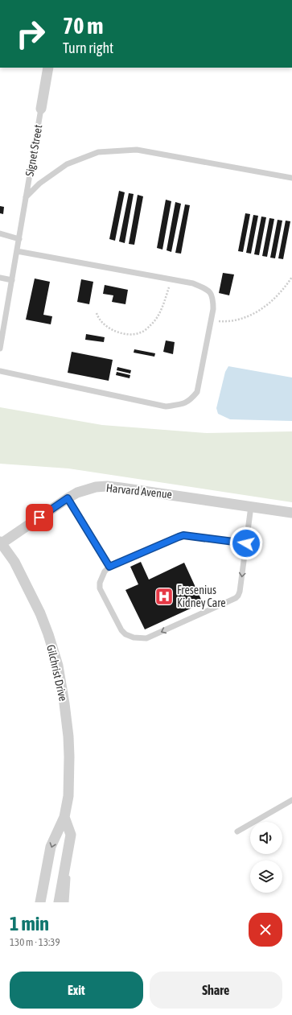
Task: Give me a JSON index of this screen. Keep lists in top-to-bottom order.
{
  "streets": {
    "street": ["Signet Street", "Harvard Avenue", "Gilchrist Drive"]
  },
  "crossings": [
    ["Harvard Avenue", "Gilchrist Drive"]
  ],
  "places": {
    "hospital": ["Fresenius Kidney Care"]
  },
  "page": {
    "turn": ["70 m", "Turn right"],
    "heading": ["1 min", "130 m · 13:39"],
    "buttons": ["Exit", "Share"]
  }
}
